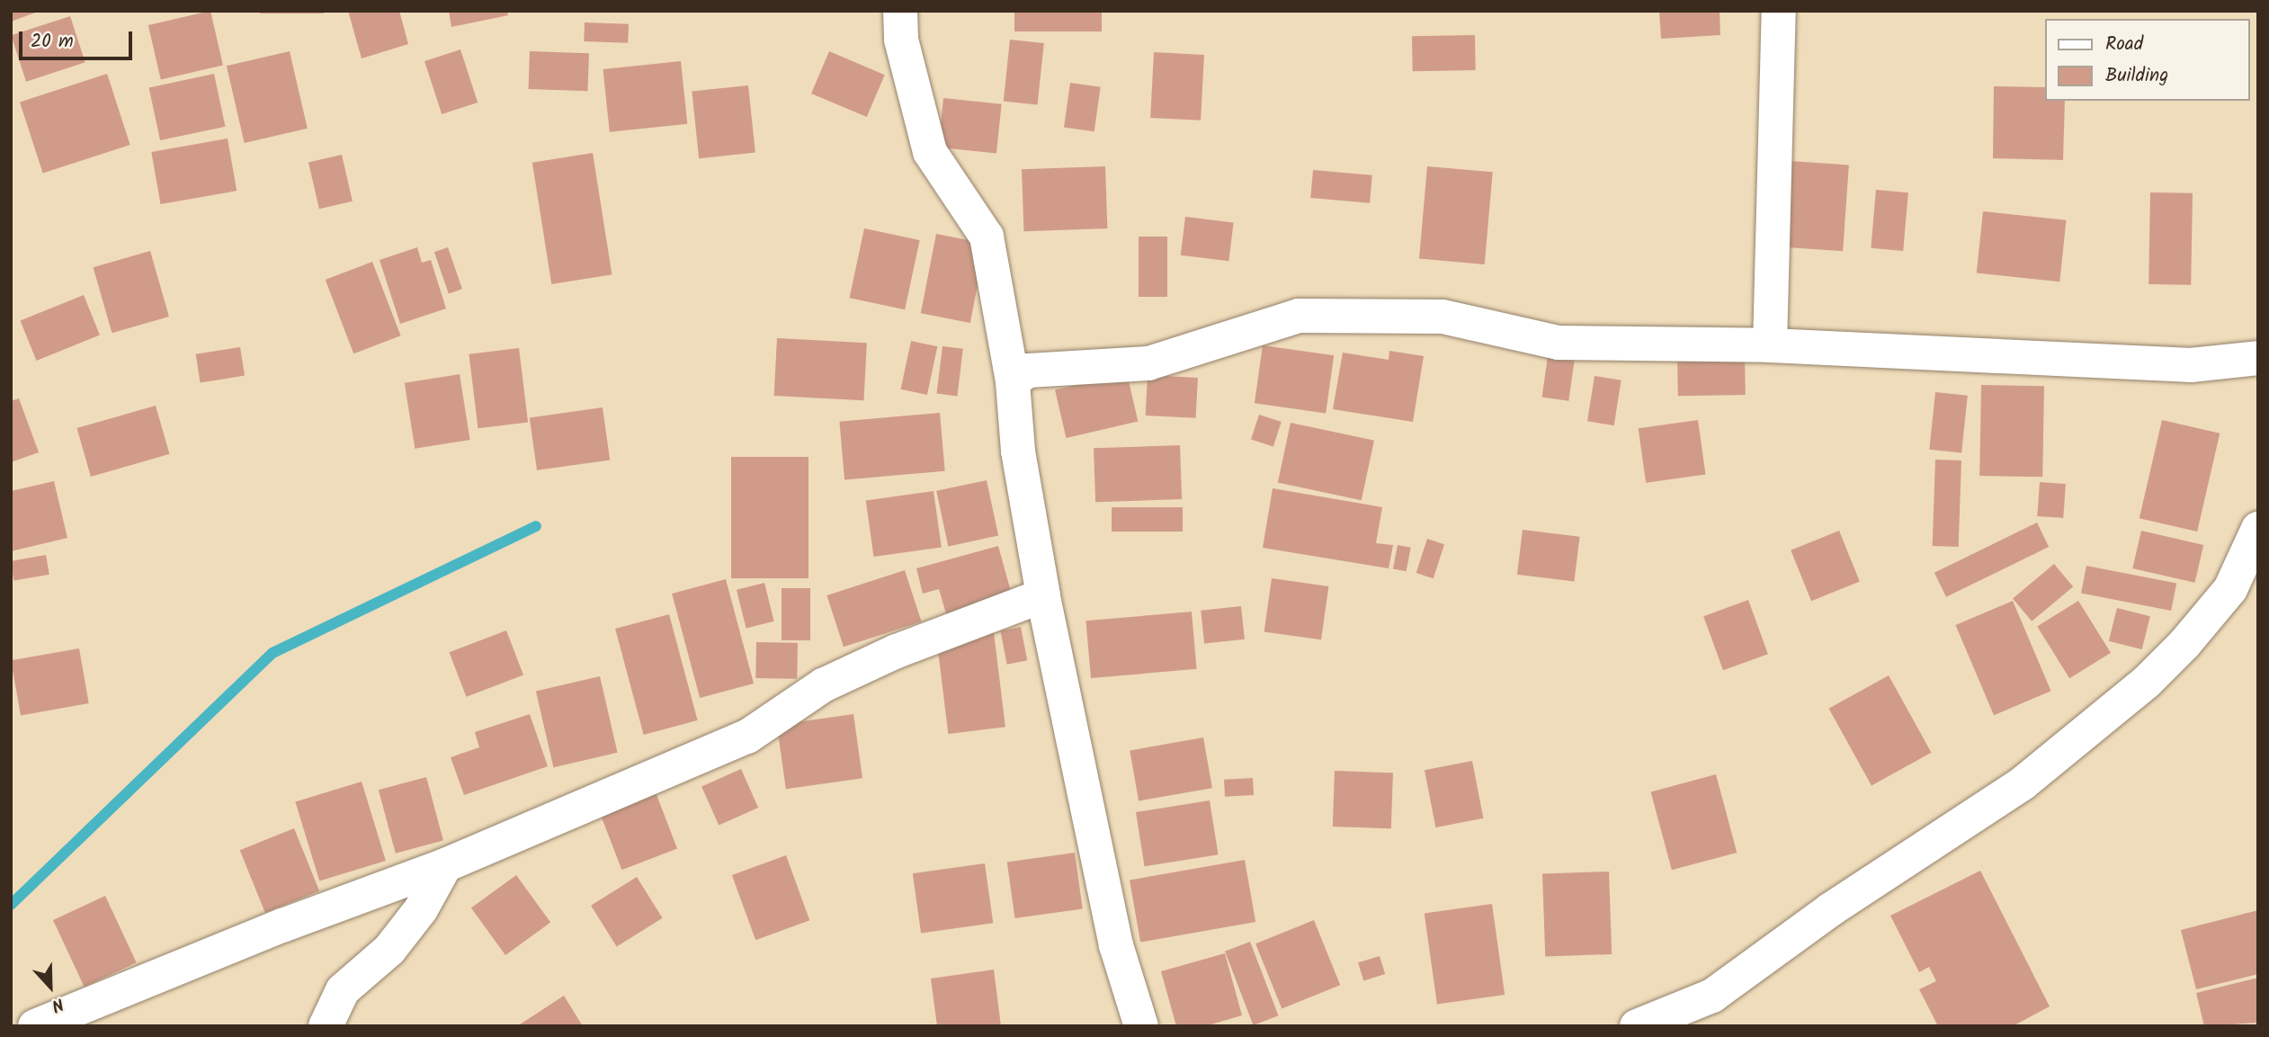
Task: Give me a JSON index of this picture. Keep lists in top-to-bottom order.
{
  "legend": ["Road", "Building"],
  "scale_bar": "20 m",
  "north": "bottom"
}
